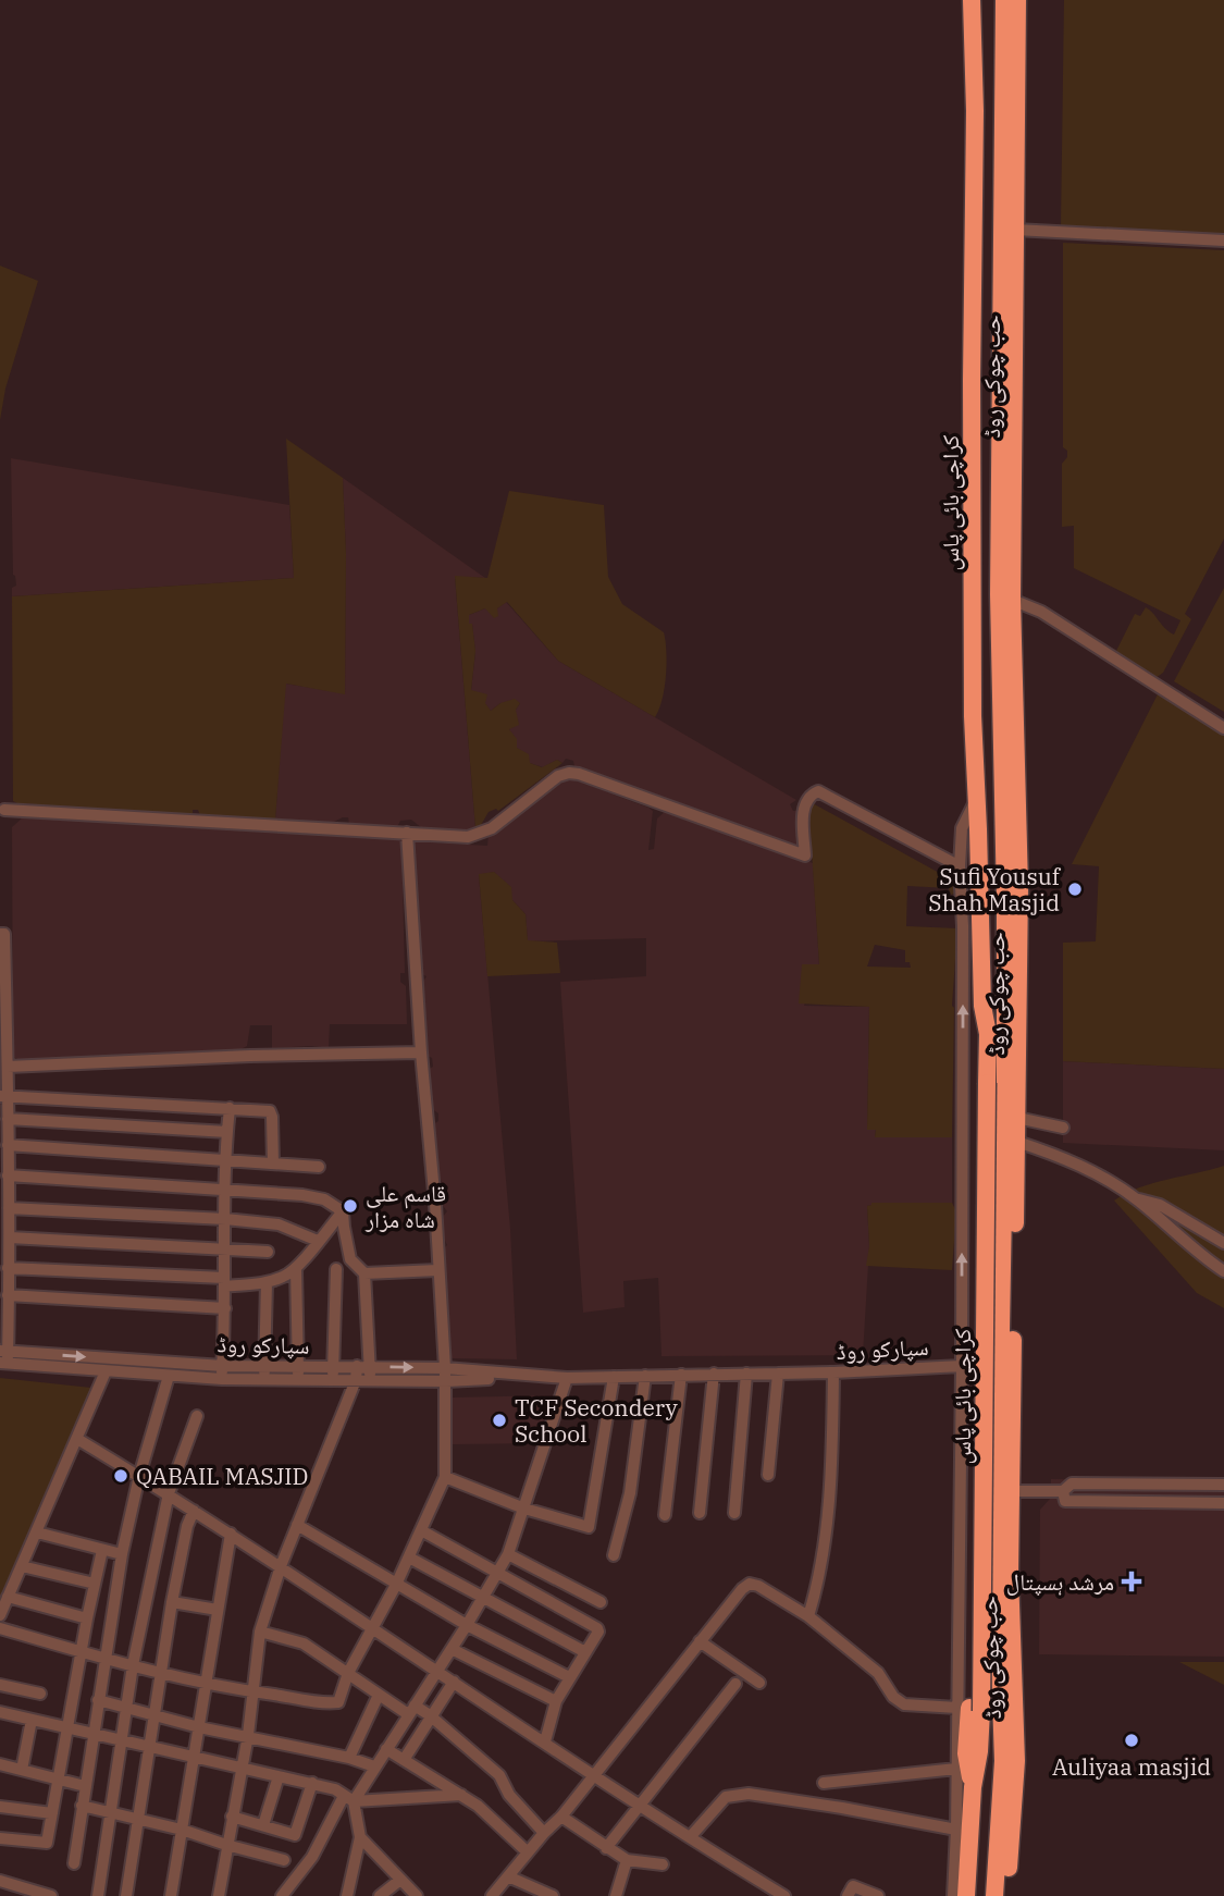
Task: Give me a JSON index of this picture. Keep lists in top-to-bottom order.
{
  "streets": {
    "highway": ["حب چوکی روڈ", "کراچی بائی پاس"],
    "street": ["سپارکو روڈ"]
  },
  "crossings": [
    ["حب چوکی روڈ", "سپارکو روڈ"]
  ],
  "places": {
    "other": [
      "Sufi Yousuf Shah Masjid",
      "قاسم علی شاہ مزار",
      "TCF Secondery School",
      "QABAIL MASJID",
      "Auliyaa masjid"
    ],
    "health": ["مرشد ہسپتال"]
  }
}
